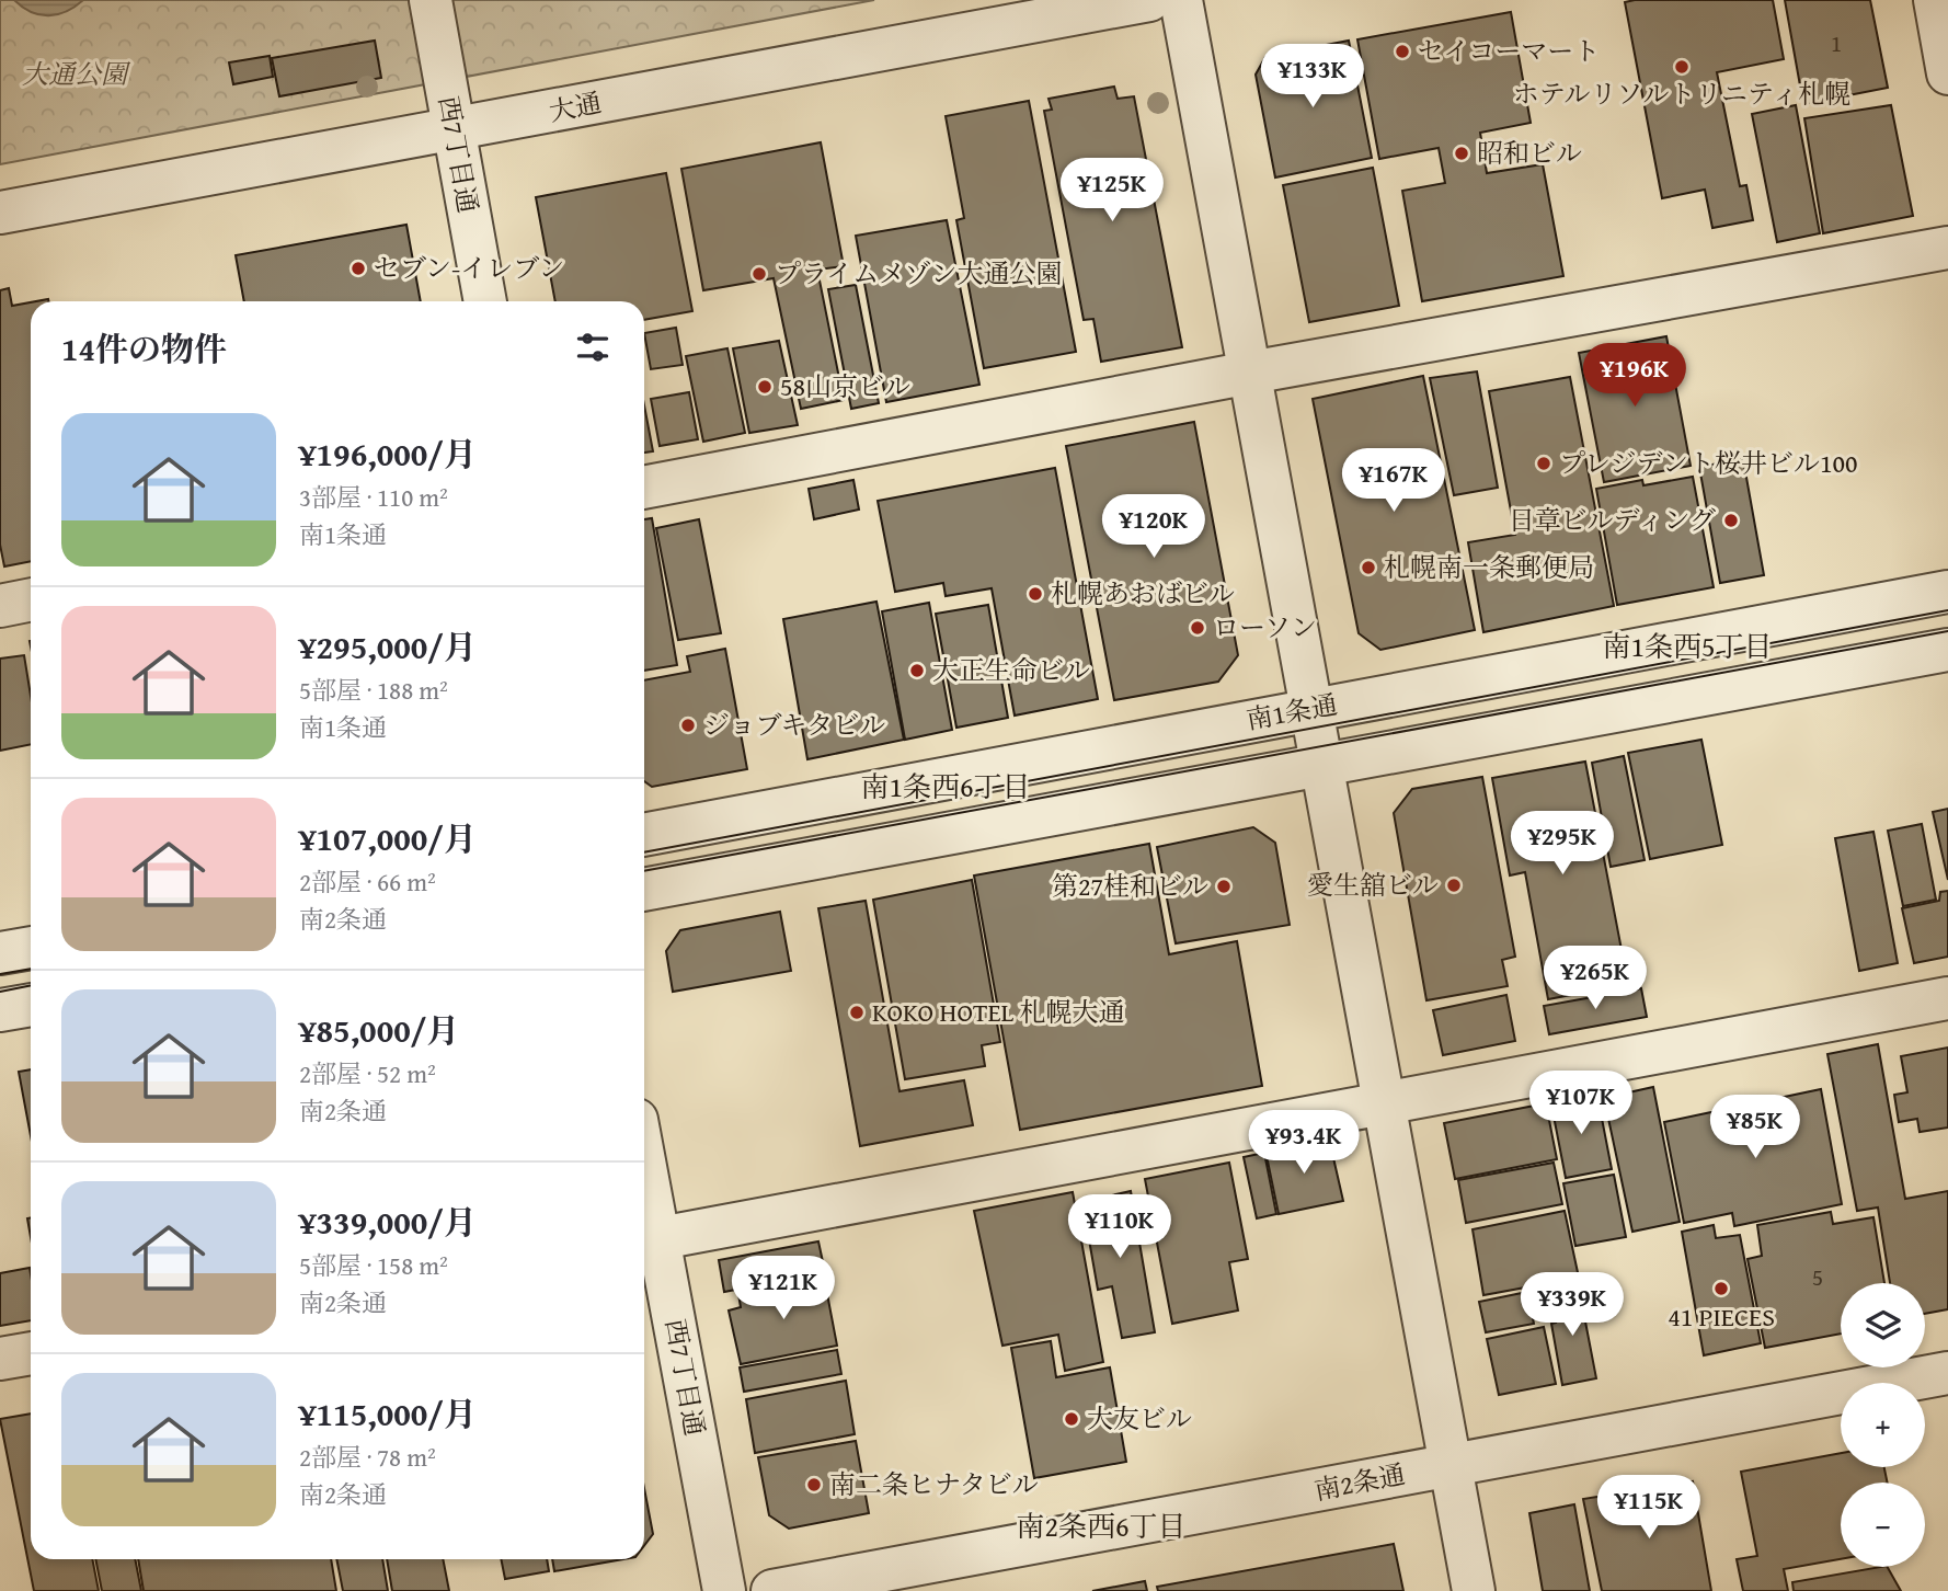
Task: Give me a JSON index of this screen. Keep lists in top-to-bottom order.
{
  "streets": {
    "street": [
      "大通",
      "西7丁目通",
      "南1条通",
      "南2条通"
    ]
  },
  "crossings": [
    ["大通", "西7丁目通"]
  ],
  "districts": ["南1条西5丁目", "南1条西6丁目", "南2条西6丁目"],
  "parks": ["大通公園"],
  "places": [
    "セイコーマート",
    "ホテルリソルトリニティ札幌",
    "昭和ビル",
    "セブン-イレブン",
    "プライムメゾン大通公園",
    "58山京ビル",
    "プレジデント桜井ビル100",
    "日章ビルディング",
    "札幌南一条郵便局",
    "札幌あおばビル",
    "ローソン",
    "大正生命ビル",
    "ジョブキタビル",
    "愛生舘ビル",
    "第27桂和ビル",
    "KOKO HOTEL 札幌大通",
    "41 PIECES",
    "大友ビル",
    "南二条ヒナタビル"
  ],
  "house_numbers": ["1", "5"],
  "page": {
    "price": [
      "¥133K",
      "¥125K",
      "¥196K",
      "¥167K",
      "¥120K",
      "¥295K",
      "¥265K",
      "¥107K",
      "¥85K",
      "¥93.4K",
      "¥110K",
      "¥121K",
      "¥339K",
      "¥115K"
    ],
    "heading": "14件の物件",
    "list": [
      {
        "name": "¥196,000/月",
        "note": "3部屋 · 110 m² · 南1条通"
      },
      {
        "name": "¥295,000/月",
        "note": "5部屋 · 188 m² · 南1条通"
      },
      {
        "name": "¥107,000/月",
        "note": "2部屋 · 66 m² · 南2条通"
      },
      {
        "name": "¥85,000/月",
        "note": "2部屋 · 52 m² · 南2条通"
      },
      {
        "name": "¥339,000/月",
        "note": "5部屋 · 158 m² · 南2条通"
      },
      {
        "name": "¥115,000/月",
        "note": "2部屋 · 78 m² · 南2条通"
      }
    ],
    "map_buttons": ["+", "−"]
  }
}
